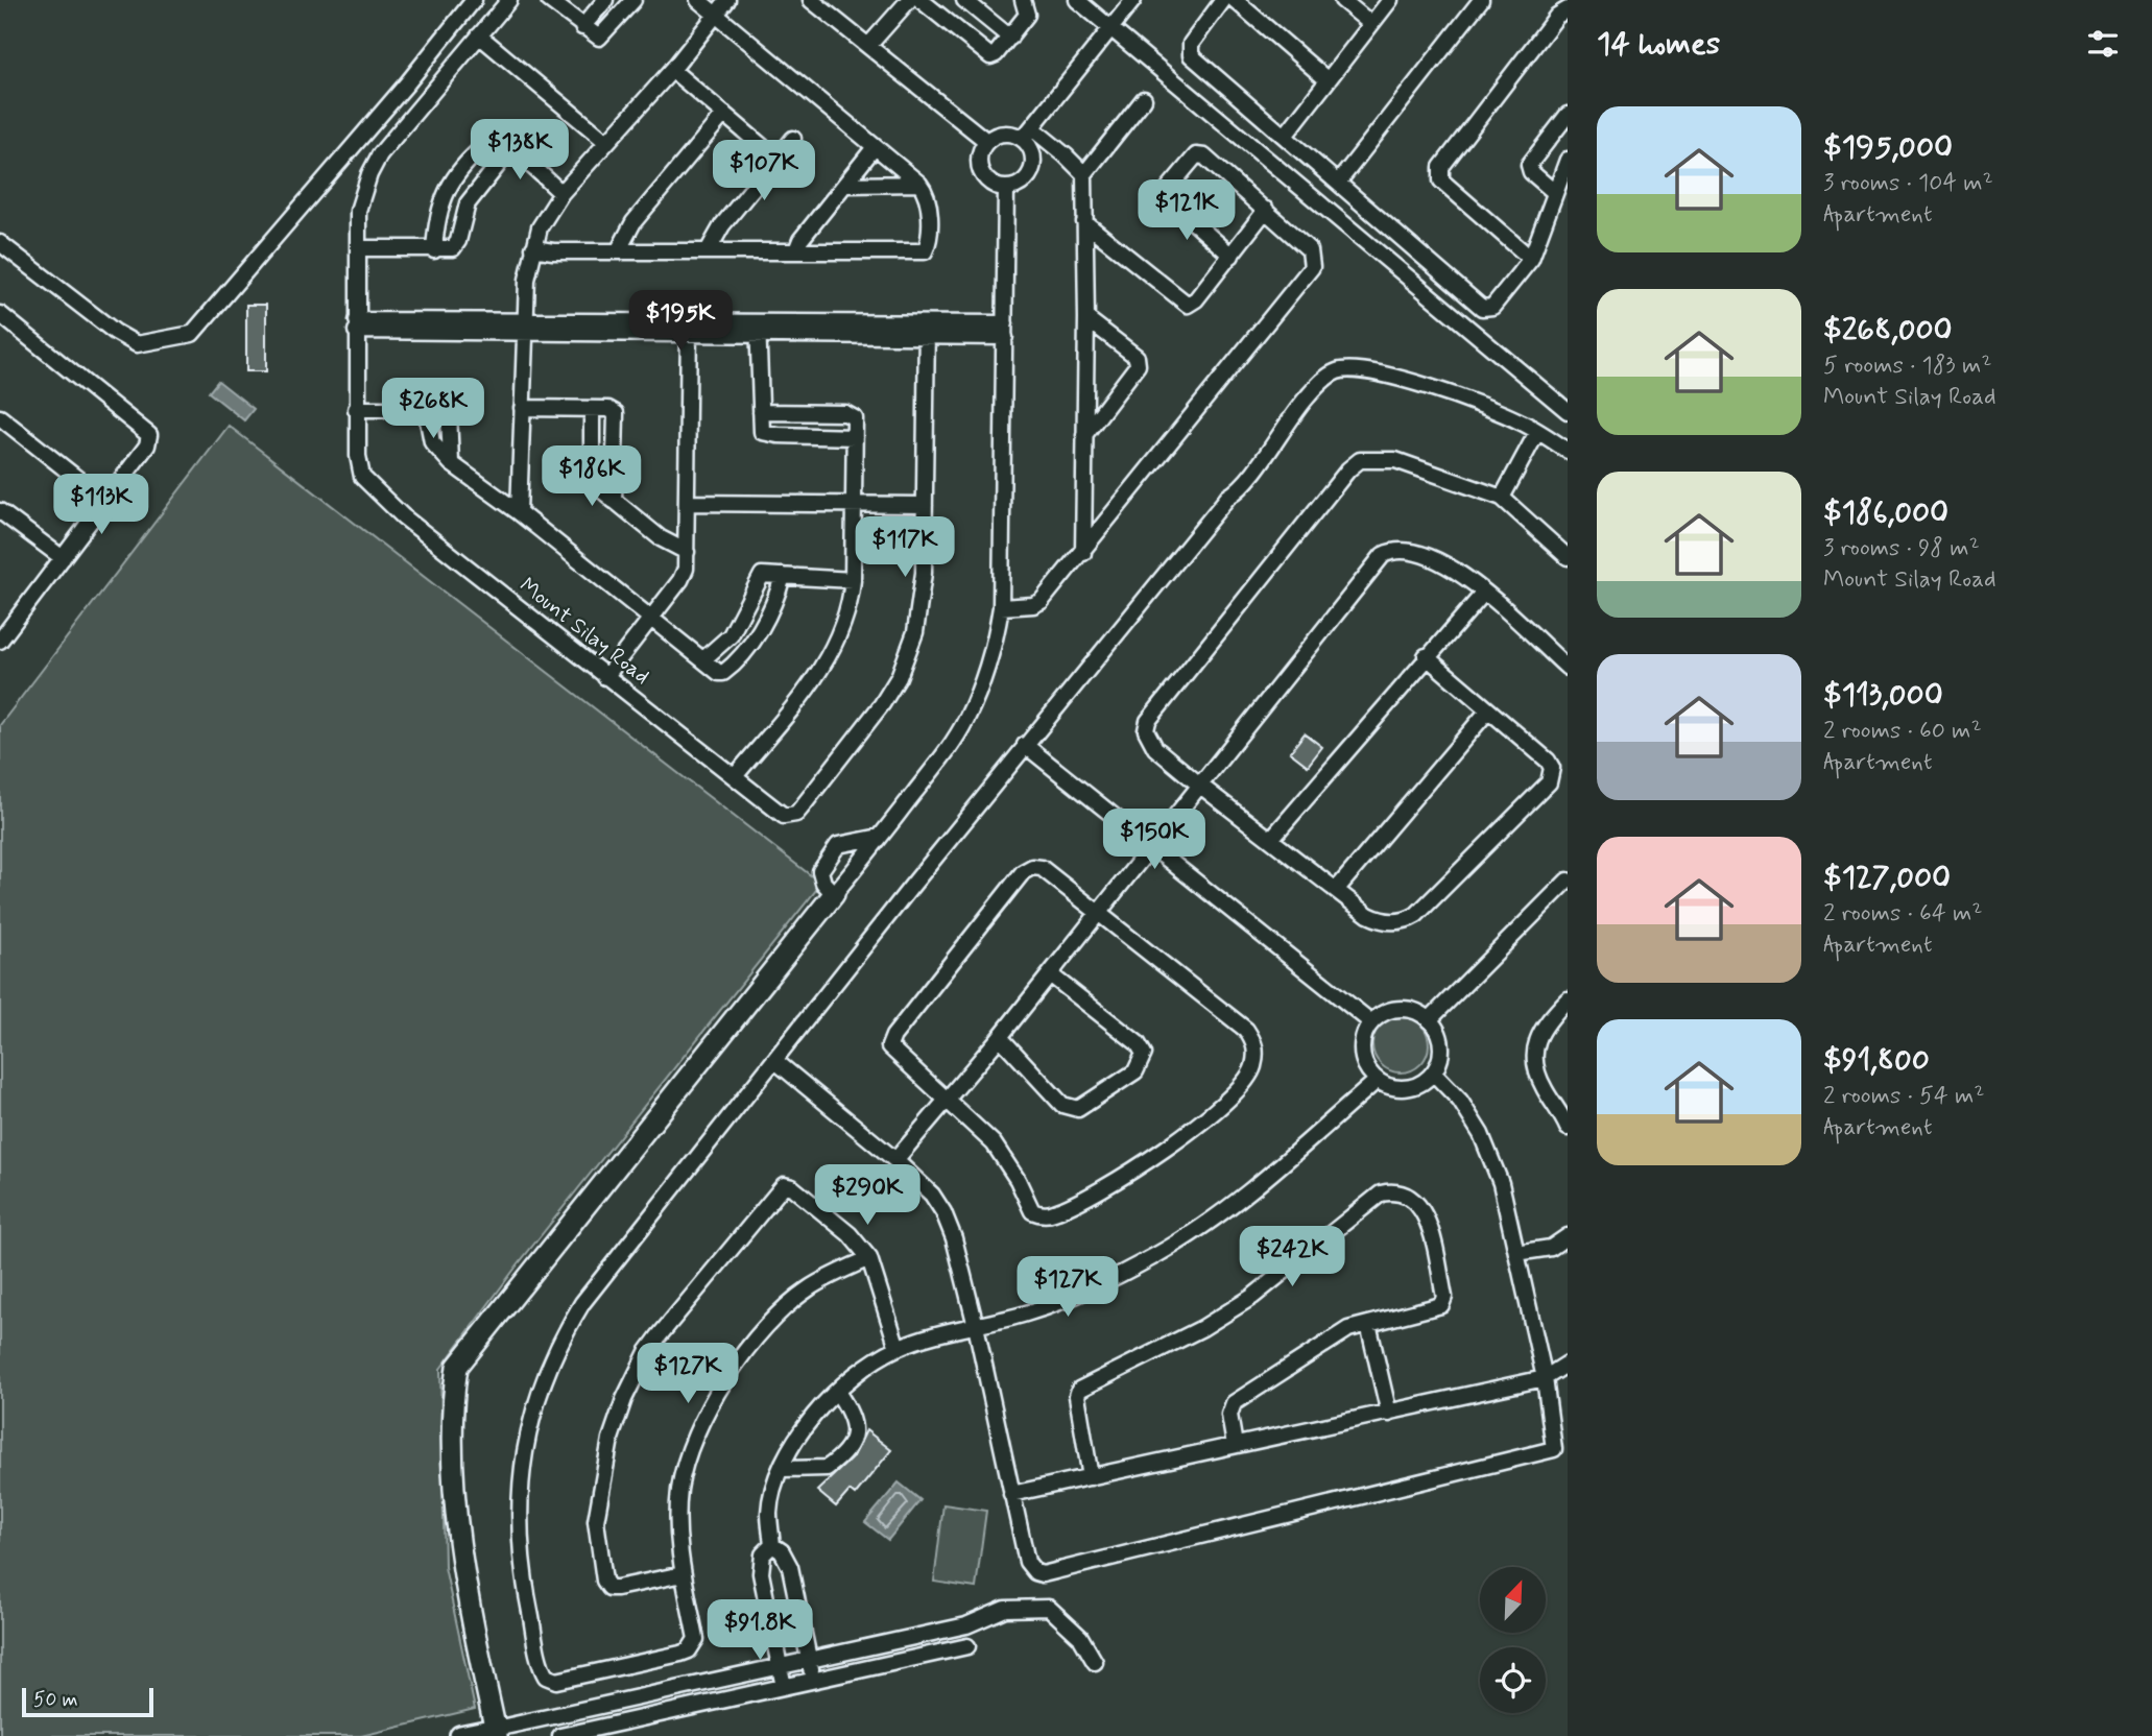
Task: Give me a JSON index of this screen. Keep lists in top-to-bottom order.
{
  "streets": {
    "street": ["Mount Silay Road"]
  },
  "scale_bar": "50 m",
  "north": "top right",
  "page": {
    "heading": "14 homes",
    "list": [
      {
        "name": "$195,000",
        "note": "3 rooms · 104 m² · Apartment"
      },
      {
        "name": "$268,000",
        "note": "5 rooms · 183 m² · Mount Silay Road"
      },
      {
        "name": "$186,000",
        "note": "3 rooms · 98 m² · Mount Silay Road"
      },
      {
        "name": "$113,000",
        "note": "2 rooms · 60 m² · Apartment"
      },
      {
        "name": "$127,000",
        "note": "2 rooms · 64 m² · Apartment"
      },
      {
        "name": "$91,800",
        "note": "2 rooms · 54 m² · Apartment"
      }
    ],
    "price": [
      "$138K",
      "$107K",
      "$121K",
      "$195K",
      "$268K",
      "$186K",
      "$113K",
      "$117K",
      "$150K",
      "$290K",
      "$242K",
      "$127K",
      "$127K",
      "$91.8K"
    ],
    "scale": "50 m"
  }
}
